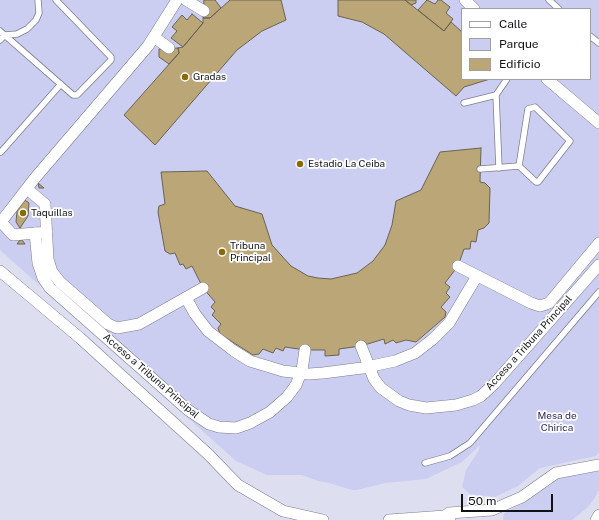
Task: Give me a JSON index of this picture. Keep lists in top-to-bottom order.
{
  "streets": {
    "street": ["Acceso a Tribuna Principal"]
  },
  "parks": ["Mesa de Chirica"],
  "places": [
    "Gradas",
    "Estadio La Ceiba",
    "Taquillas",
    "Tribuna Principal"
  ],
  "legend": ["Calle", "Parque", "Edificio"],
  "scale_bar": "50 m"
}
